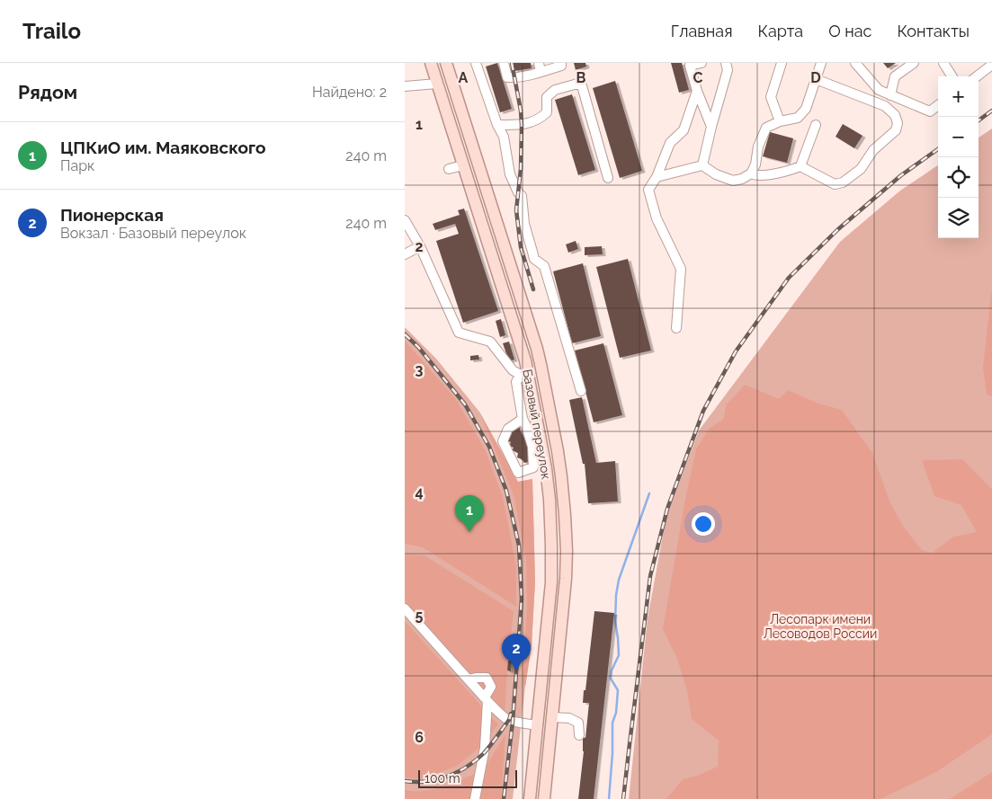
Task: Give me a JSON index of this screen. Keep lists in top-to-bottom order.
{
  "streets": {
    "main road": ["Базовый переулок"]
  },
  "parks": ["Лесопарк имени Лесоводов России"],
  "scale_bar": "100 m",
  "page": {
    "header": "Trailo",
    "nav": [
      "Главная",
      "Карта",
      "О нас",
      "Контакты"
    ],
    "heading": ["Рядом", "Найдено: 2"],
    "map_buttons": ["+", "−"],
    "list": [
      {
        "mark": "1",
        "name": "ЦПКиО им. Маяковского",
        "note": "Парк",
        "value": "240 m"
      },
      {
        "mark": "2",
        "name": "Пионерская",
        "note": "Вокзал · Базовый переулок",
        "value": "240 m"
      }
    ],
    "pins": ["1", "2"],
    "scale": "100 m"
  },
  "grid": {
    "columns": [
      "A",
      "B",
      "C",
      "D"
    ],
    "rows": [
      "1",
      "2",
      "3",
      "4",
      "5",
      "6"
    ]
  }
}
